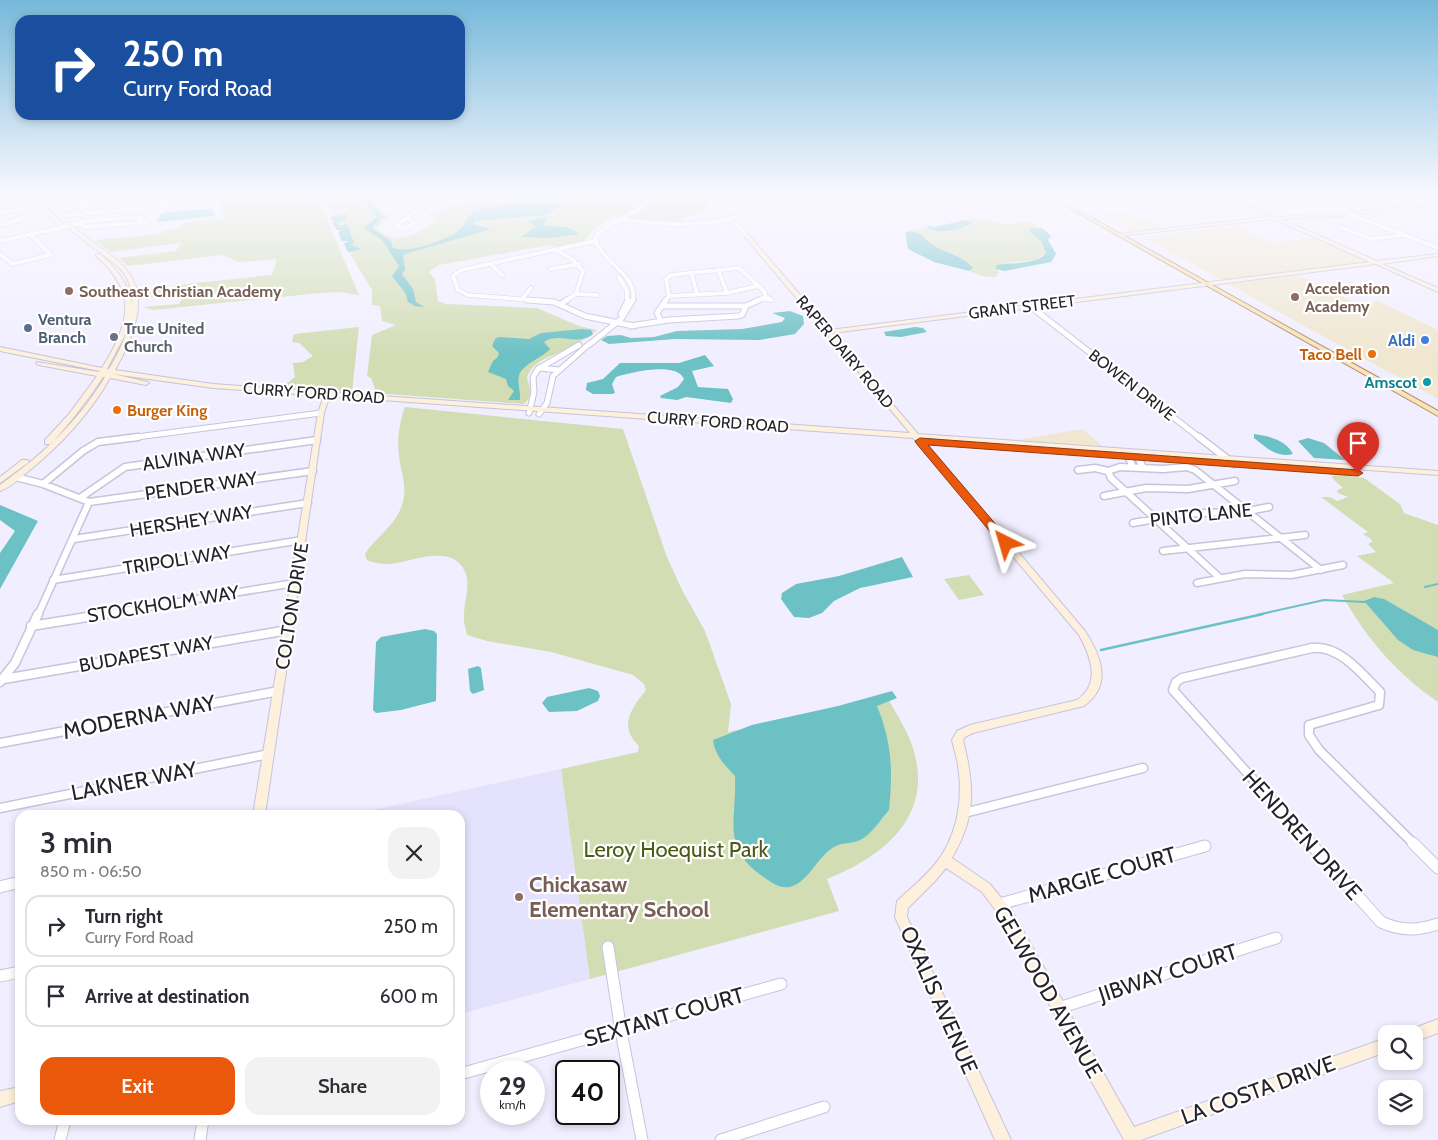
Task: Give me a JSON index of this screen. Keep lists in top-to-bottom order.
{
  "streets": {
    "main road": [
      "GRANT STREET",
      "RAPER DAIRY ROAD",
      "CURRY FORD ROAD",
      "COLTON DRIVE",
      "GELWOOD AVENUE",
      "LA COSTA DRIVE"
    ],
    "street": [
      "BOWEN DRIVE",
      "ALVINA WAY",
      "PENDER WAY",
      "PINTO LANE",
      "HERSHEY WAY",
      "TRIPOLI WAY",
      "STOCKHOLM WAY",
      "BUDAPEST WAY",
      "MODERNA WAY",
      "LAKNER WAY",
      "HENDREN DRIVE",
      "MARGIE COURT",
      "JIBWAY COURT",
      "OXALIS AVENUE",
      "SEXTANT COURT"
    ]
  },
  "crossings": [
    ["GRANT STREET", "RAPER DAIRY ROAD"],
    ["GRANT STREET", "BOWEN DRIVE"],
    ["RAPER DAIRY ROAD", "CURRY FORD ROAD"],
    ["RAPER DAIRY ROAD", "OXALIS AVENUE"],
    ["BOWEN DRIVE", "CURRY FORD ROAD"],
    ["CURRY FORD ROAD", "COLTON DRIVE"],
    ["CURRY FORD ROAD", "OXALIS AVENUE"],
    ["ALVINA WAY", "COLTON DRIVE"],
    ["PENDER WAY", "COLTON DRIVE"],
    ["HERSHEY WAY", "COLTON DRIVE"],
    ["TRIPOLI WAY", "COLTON DRIVE"],
    ["STOCKHOLM WAY", "COLTON DRIVE"],
    ["COLTON DRIVE", "BUDAPEST WAY"],
    ["COLTON DRIVE", "MODERNA WAY"],
    ["COLTON DRIVE", "LAKNER WAY"],
    ["MARGIE COURT", "GELWOOD AVENUE"],
    ["JIBWAY COURT", "GELWOOD AVENUE"],
    ["GELWOOD AVENUE", "OXALIS AVENUE"],
    ["GELWOOD AVENUE", "LA COSTA DRIVE"]
  ],
  "parks": ["Leroy Hoequist Park"],
  "places": [
    "Southeast Christian Academy",
    "Acceleration Academy",
    "Ventura Branch",
    "True United Church",
    "Aldi",
    "Taco Bell",
    "Amscot",
    "Burger King",
    "Chickasaw Elementary School"
  ],
  "page": {
    "turn": ["250 m", "Curry Ford Road"],
    "heading": ["3 min", "850 m · 06:50"],
    "list": [
      {
        "name": "Turn right",
        "note": "Curry Ford Road",
        "value": "250 m"
      },
      {
        "name": "Arrive at destination",
        "value": "600 m"
      }
    ],
    "buttons": ["Exit", "Share"],
    "speed": "29 km/h",
    "limit": "40"
  }
}
